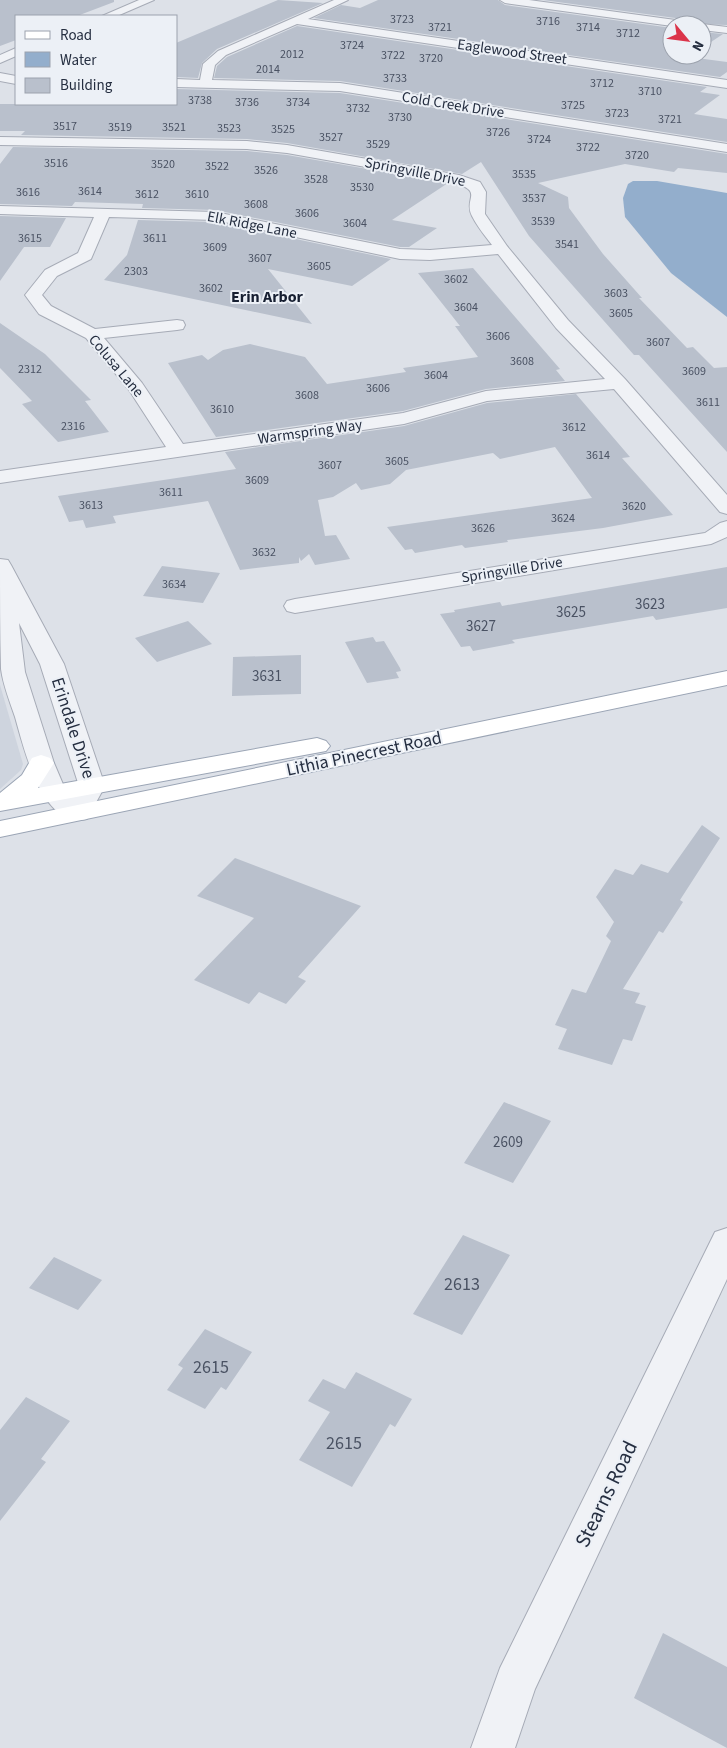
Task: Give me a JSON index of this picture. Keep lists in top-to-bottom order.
{
  "streets": {
    "main road": ["Lithia Pinecrest Road"],
    "street": [
      "Eaglewood Street",
      "Cold Creek Drive",
      "Springville Drive",
      "Elk Ridge Lane",
      "Colusa Lane",
      "Warmspring Way",
      "Erindale Drive",
      "Stearns Road"
    ]
  },
  "crossings": [
    ["Springville Drive", "Elk Ridge Lane"],
    ["Springville Drive", "Warmspring Way"],
    ["Elk Ridge Lane", "Colusa Lane"],
    ["Colusa Lane", "Warmspring Way"],
    ["Erindale Drive", "Lithia Pinecrest Road"]
  ],
  "districts": ["Erin Arbor"],
  "house_numbers": [
    "3723",
    "3716",
    "3721",
    "3714",
    "3712",
    "3724",
    "2012",
    "3722",
    "3720",
    "2014",
    "3733",
    "3712",
    "3710",
    "3738",
    "3736",
    "3734",
    "3725",
    "3732",
    "3723",
    "3730",
    "3721",
    "3517",
    "3519",
    "3521",
    "3523",
    "3525",
    "3726",
    "3527",
    "3724",
    "3529",
    "3722",
    "3720",
    "3516",
    "3520",
    "3522",
    "3526",
    "3535",
    "3528",
    "3530",
    "3614",
    "3616",
    "3612",
    "3610",
    "3537",
    "3608",
    "3606",
    "3539",
    "3604",
    "3615",
    "3611",
    "3541",
    "3609",
    "3607",
    "3605",
    "2303",
    "3602",
    "3602",
    "3603",
    "3604",
    "3605",
    "3606",
    "3607",
    "3608",
    "2312",
    "3609",
    "3604",
    "3606",
    "3608",
    "3611",
    "3610",
    "2316",
    "3612",
    "3614",
    "3605",
    "3607",
    "3609",
    "3611",
    "3613",
    "3620",
    "3624",
    "3626",
    "3632",
    "3634",
    "3623",
    "3625",
    "3627",
    "3631",
    "2609",
    "2613",
    "2615",
    "2615"
  ],
  "legend": ["Road", "Water", "Building"],
  "north": "bottom right"
}
